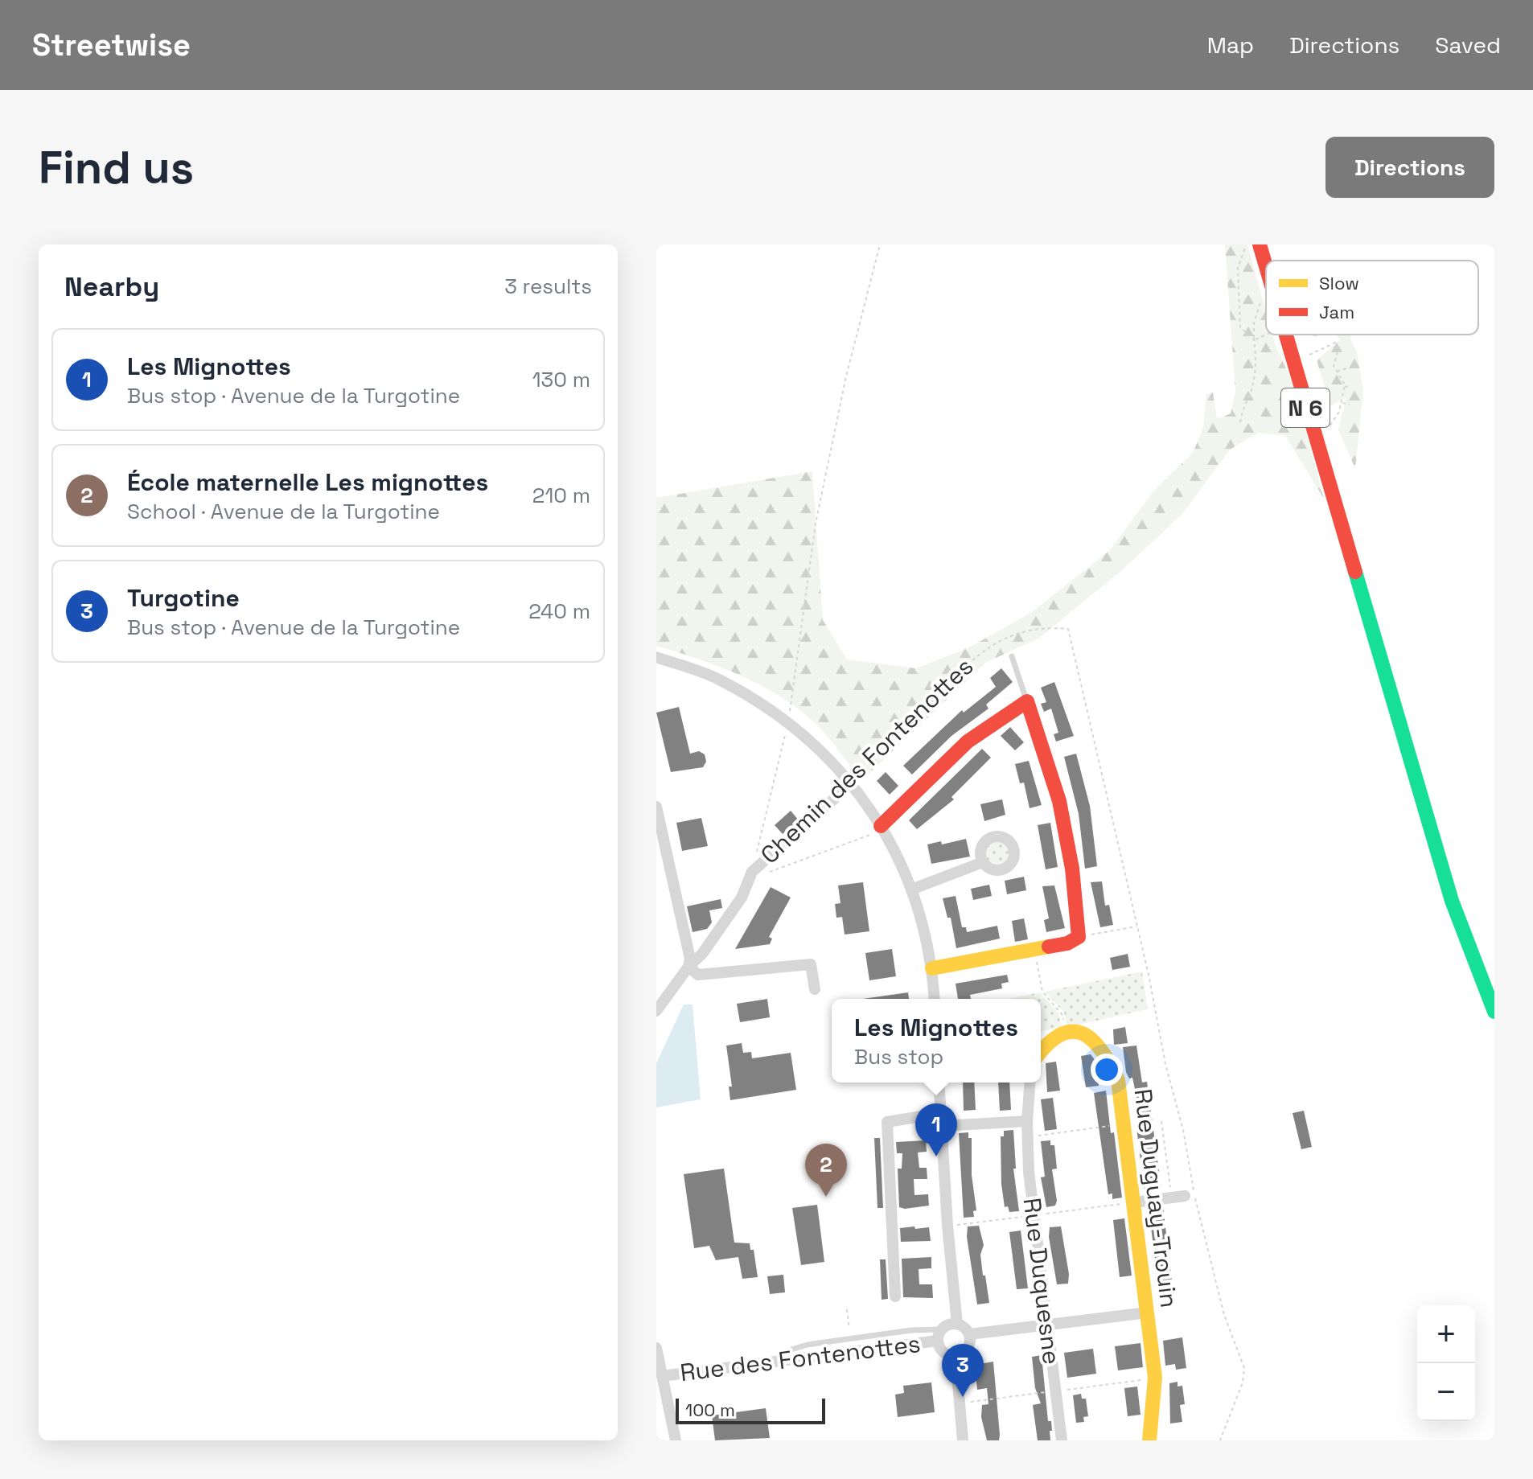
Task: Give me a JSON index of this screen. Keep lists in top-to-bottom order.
{
  "streets": {
    "main road": ["N 6", "Rue Duguay-Trouin"],
    "street": ["Chemin des Fontenottes", "Rue Duquesne", "Rue des Fontenottes"]
  },
  "legend": ["Slow", "Jam"],
  "scale_bar": "100 m",
  "page": {
    "header": "Streetwise",
    "nav": ["Map", "Directions", "Saved"],
    "buttons": "Directions",
    "title": "Find us",
    "heading": ["Nearby", "3 results"],
    "list": [
      {
        "mark": "1",
        "name": "Les Mignottes",
        "note": "Bus stop · Avenue de la Turgotine",
        "value": "130 m"
      },
      {
        "mark": "2",
        "name": "École maternelle Les mignottes",
        "note": "School · Avenue de la Turgotine",
        "value": "210 m"
      },
      {
        "mark": "3",
        "name": "Turgotine",
        "note": "Bus stop · Avenue de la Turgotine",
        "value": "240 m"
      }
    ],
    "popup": ["Les Mignottes", "Bus stop"],
    "pins": ["1", "2", "3"],
    "map_buttons": ["+", "−"],
    "scale": "100 m"
  }
}
